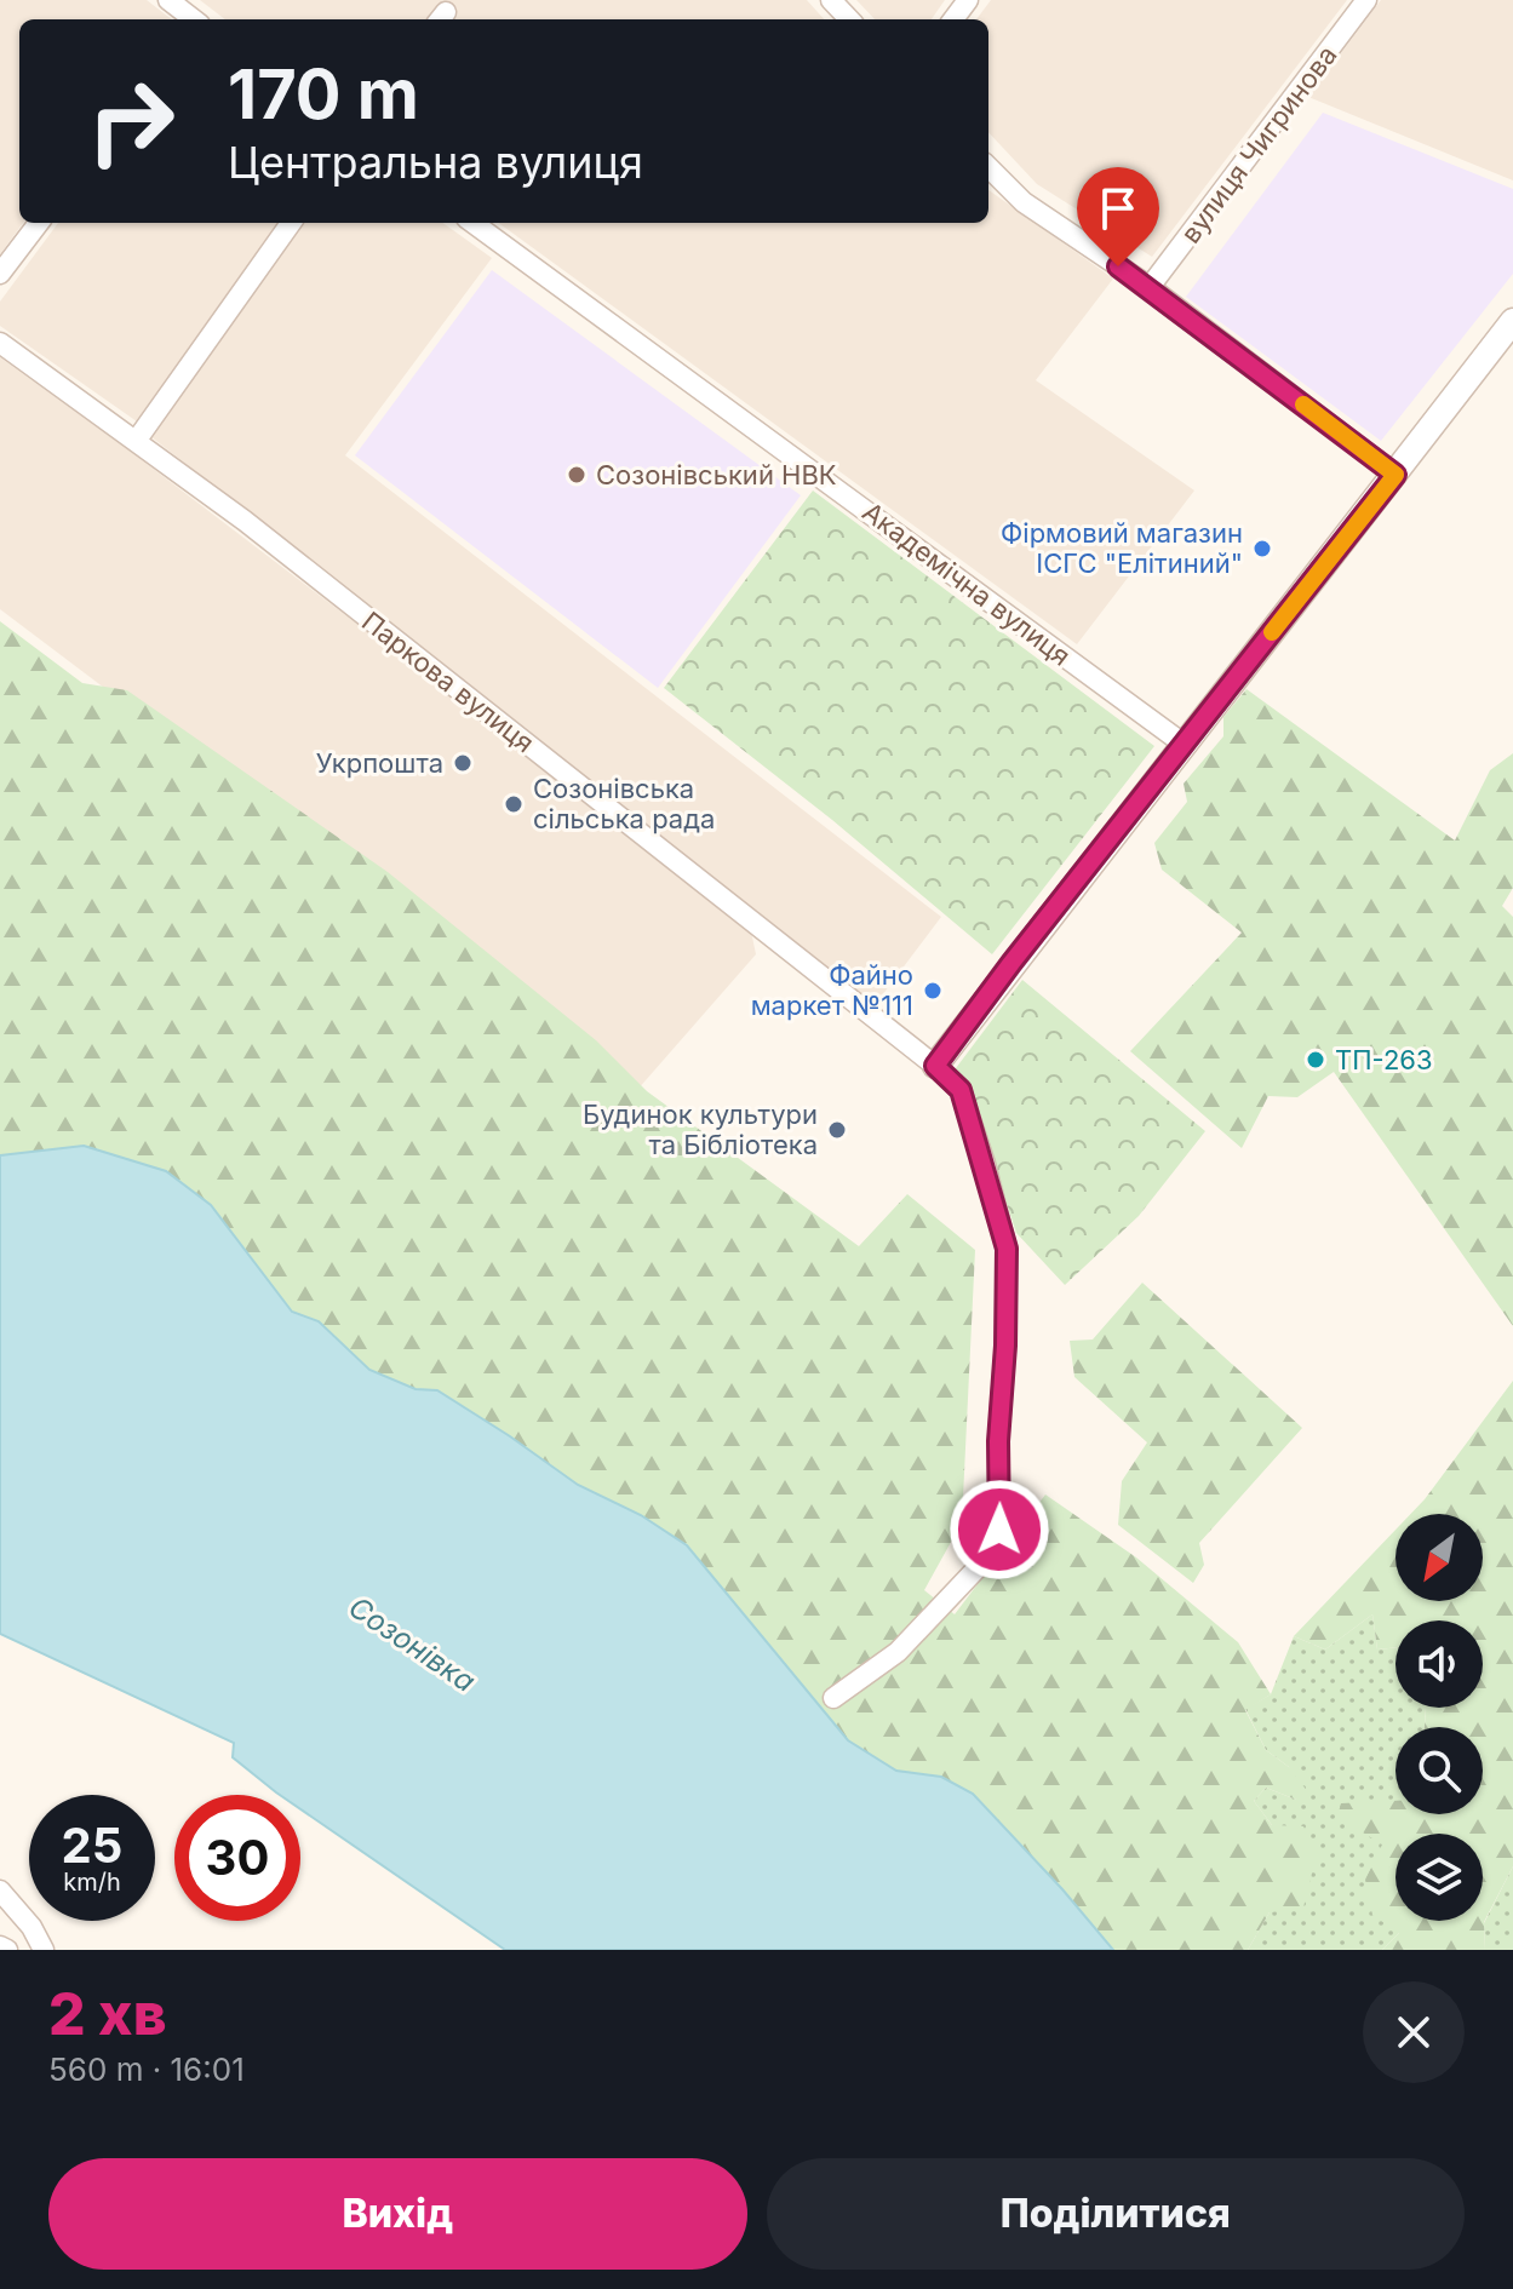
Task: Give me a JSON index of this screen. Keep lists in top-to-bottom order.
{
  "streets": {
    "street": ["вулиця Чигринова", "Академічна вулиця", "Паркова вулиця"]
  },
  "water": ["Созонівка"],
  "places": [
    "Созонівський НВК",
    "Фірмовий магазин ІСГС \"Елітиний\"",
    "Укрпошта",
    "Созонівська сільська рада",
    "Файно маркет №111",
    "ТП-263",
    "Будинок культури та Бібліотека"
  ],
  "north": "bottom left",
  "page": {
    "turn": ["170 m", "Центральна вулиця"],
    "speed": "25 km/h",
    "limit": "30",
    "heading": ["2 хв", "560 m · 16:01"],
    "buttons": ["Вихід", "Поділитися"]
  }
}
